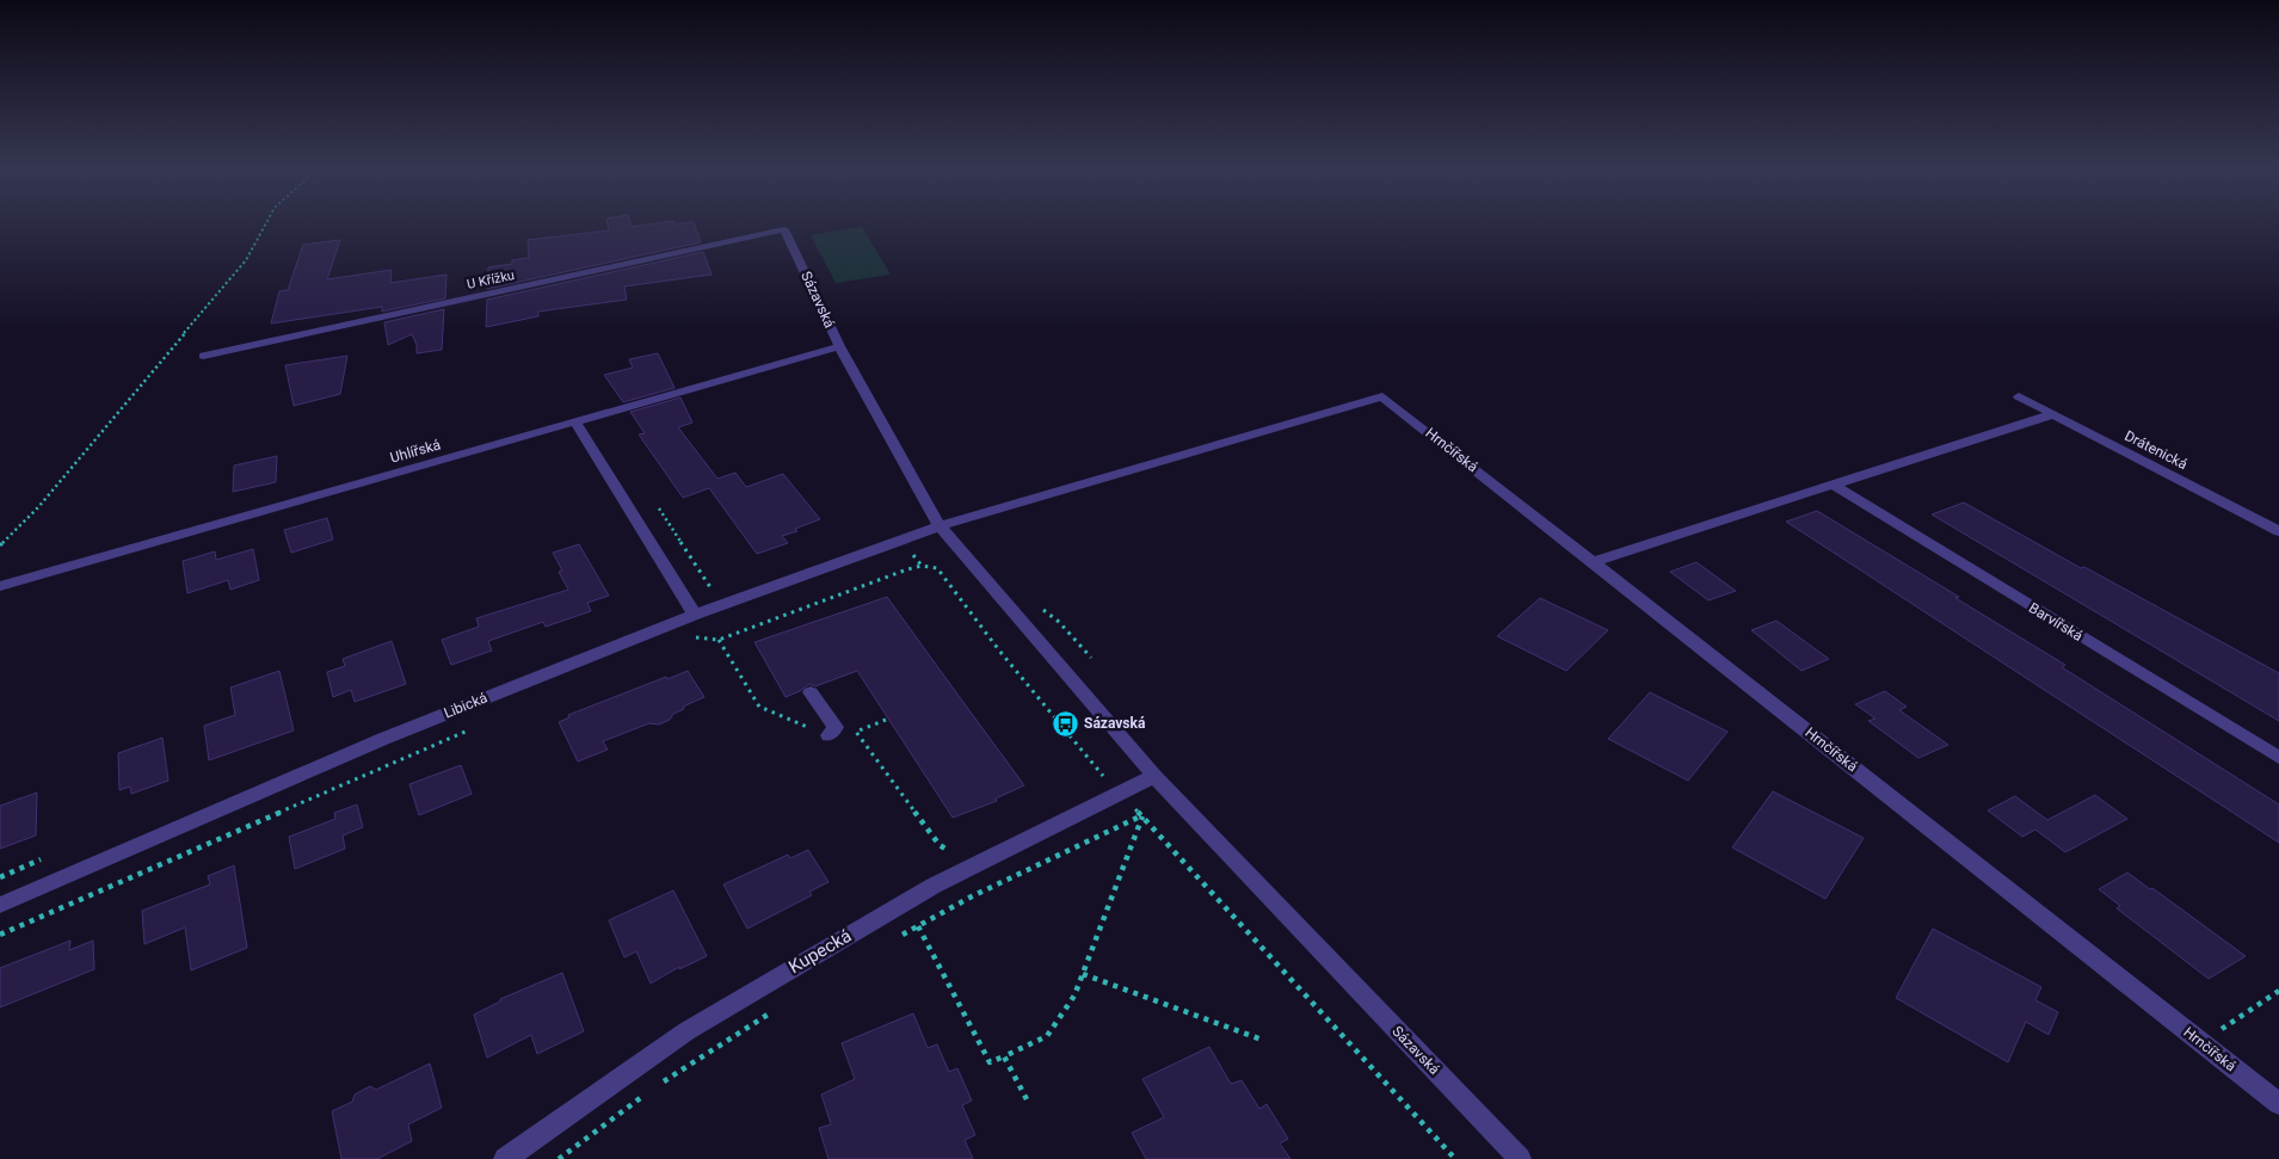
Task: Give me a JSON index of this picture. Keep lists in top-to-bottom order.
{
  "streets": {
    "street": [
      "U Křížku",
      "Sázavská",
      "Hrnčířská",
      "Drátenická",
      "Uhlířská",
      "Barvířská",
      "Libická",
      "Kupecká"
    ]
  },
  "crossings": [
    ["U Křížku", "Sázavská"],
    ["Sázavská", "Uhlířská"],
    ["Sázavská", "Libická"],
    ["Sázavská", "Kupecká"],
    ["Hrnčířská", "Libická"]
  ],
  "places": {
    "bus stop": ["Sázavská"]
  }
}
